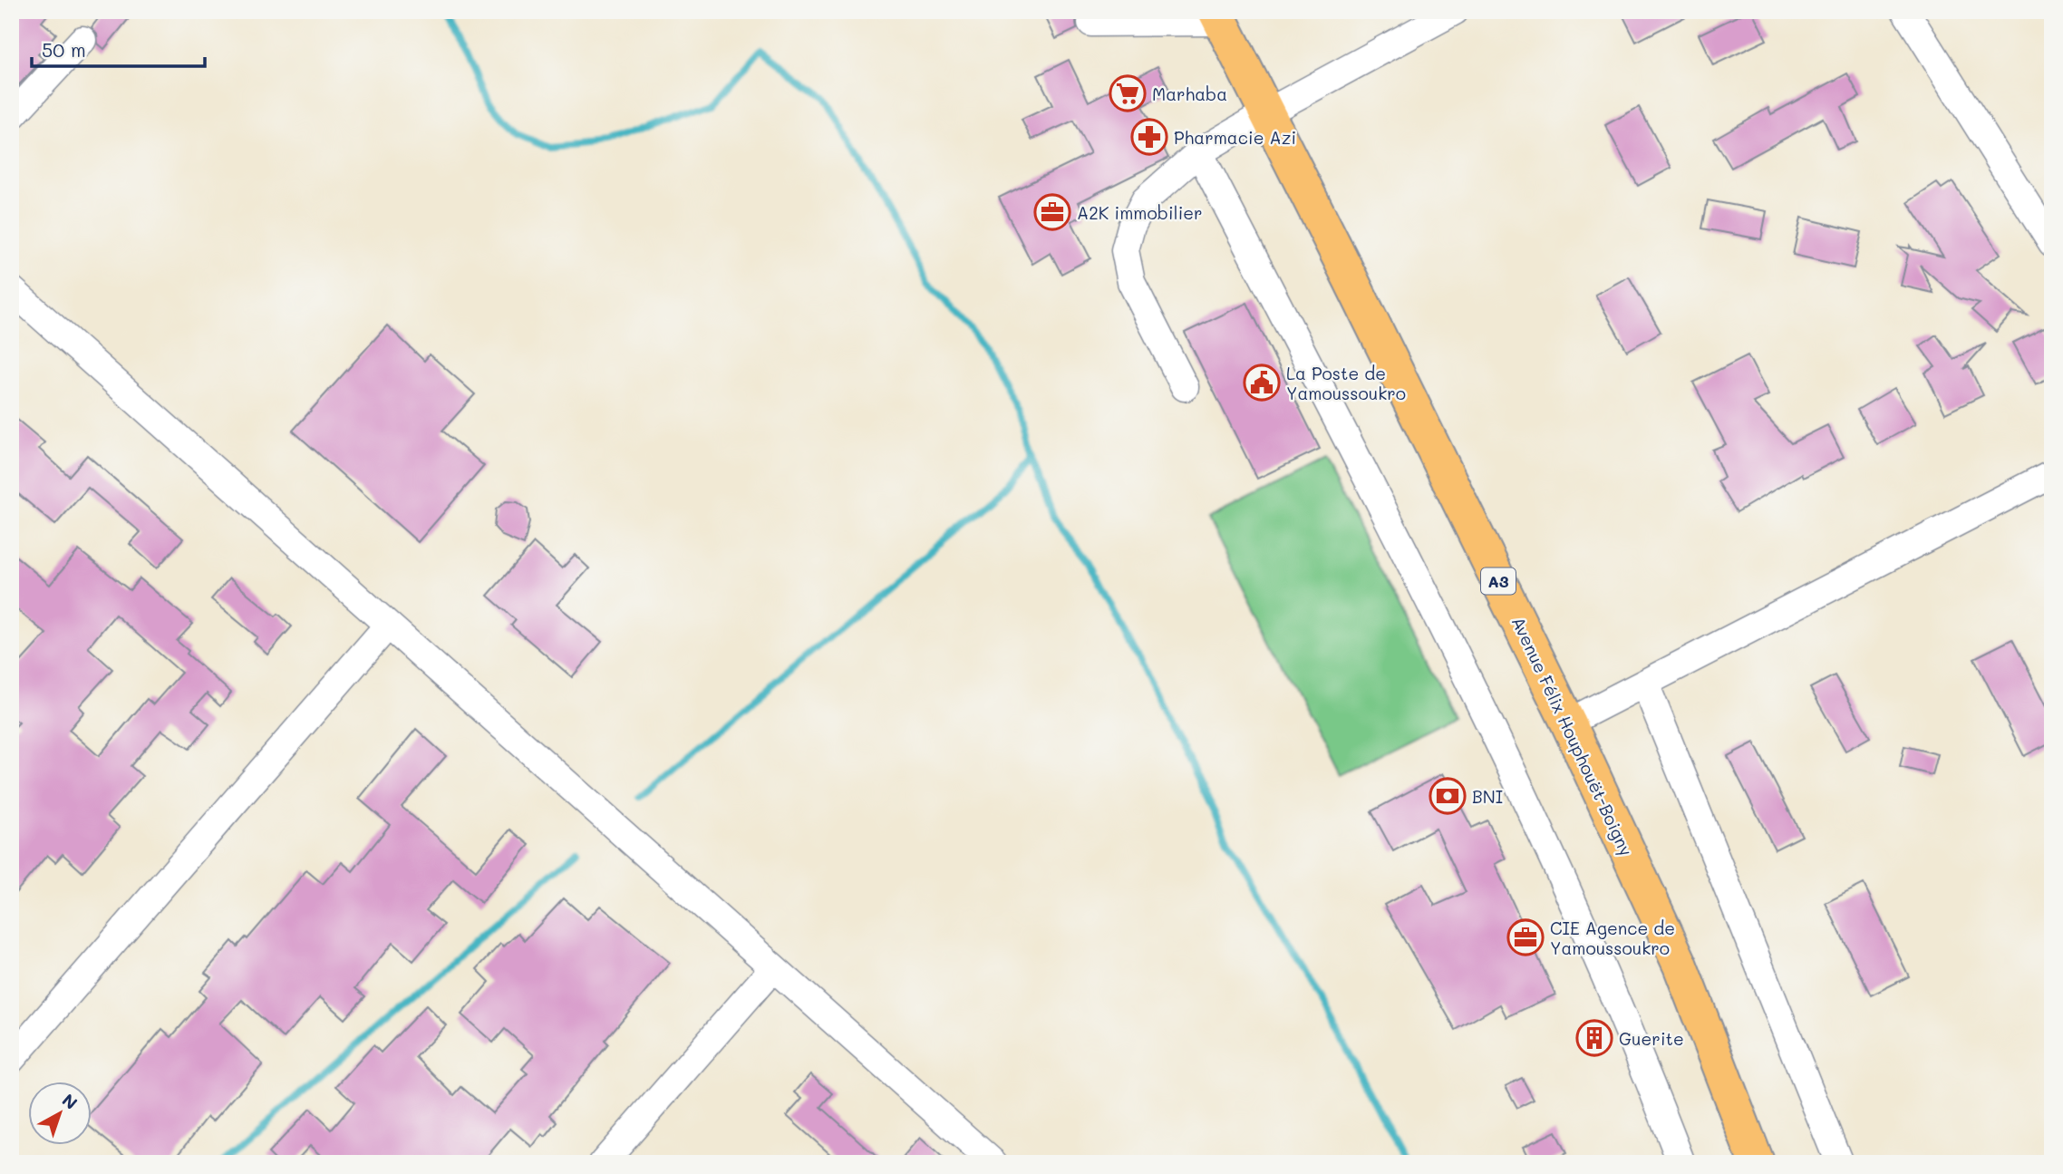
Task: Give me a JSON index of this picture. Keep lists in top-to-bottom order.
{
  "streets": {
    "highway": ["A3", "Avenue Félix Houphouët-Boigny"]
  },
  "places": {
    "supermarket": ["Marhaba"],
    "pharmacy": ["Pharmacie Azi"],
    "office": ["A2K immobilier", "CIE Agence de Yamoussoukro"],
    "public building": ["La Poste de Yamoussoukro"],
    "bank": ["BNI"],
    "building": ["Guerite"]
  },
  "scale_bar": "50 m",
  "north": "top right"
}
